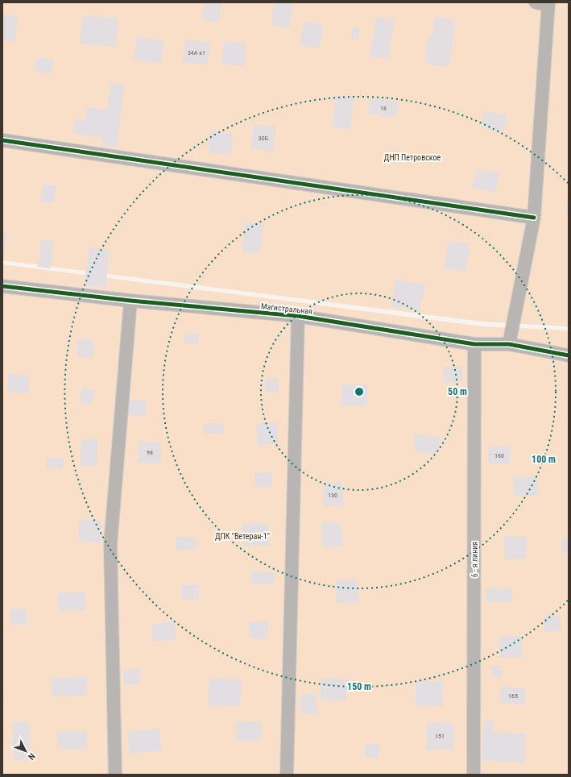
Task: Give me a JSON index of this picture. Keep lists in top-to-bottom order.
{
  "streets": {
    "street": ["Магистральная", "6 - я линия"]
  },
  "crossings": [
    ["Магистральная", "6 - я линия"]
  ],
  "parks": ["ДНП Петровское", "ДПК \"Ветеран-1\""],
  "house_numbers": [
    "34А к1",
    "18",
    "30Б",
    "98",
    "160",
    "130",
    "165",
    "151"
  ],
  "north": "bottom right",
  "rings": ["50 m", "100 m", "150 m"]
}
